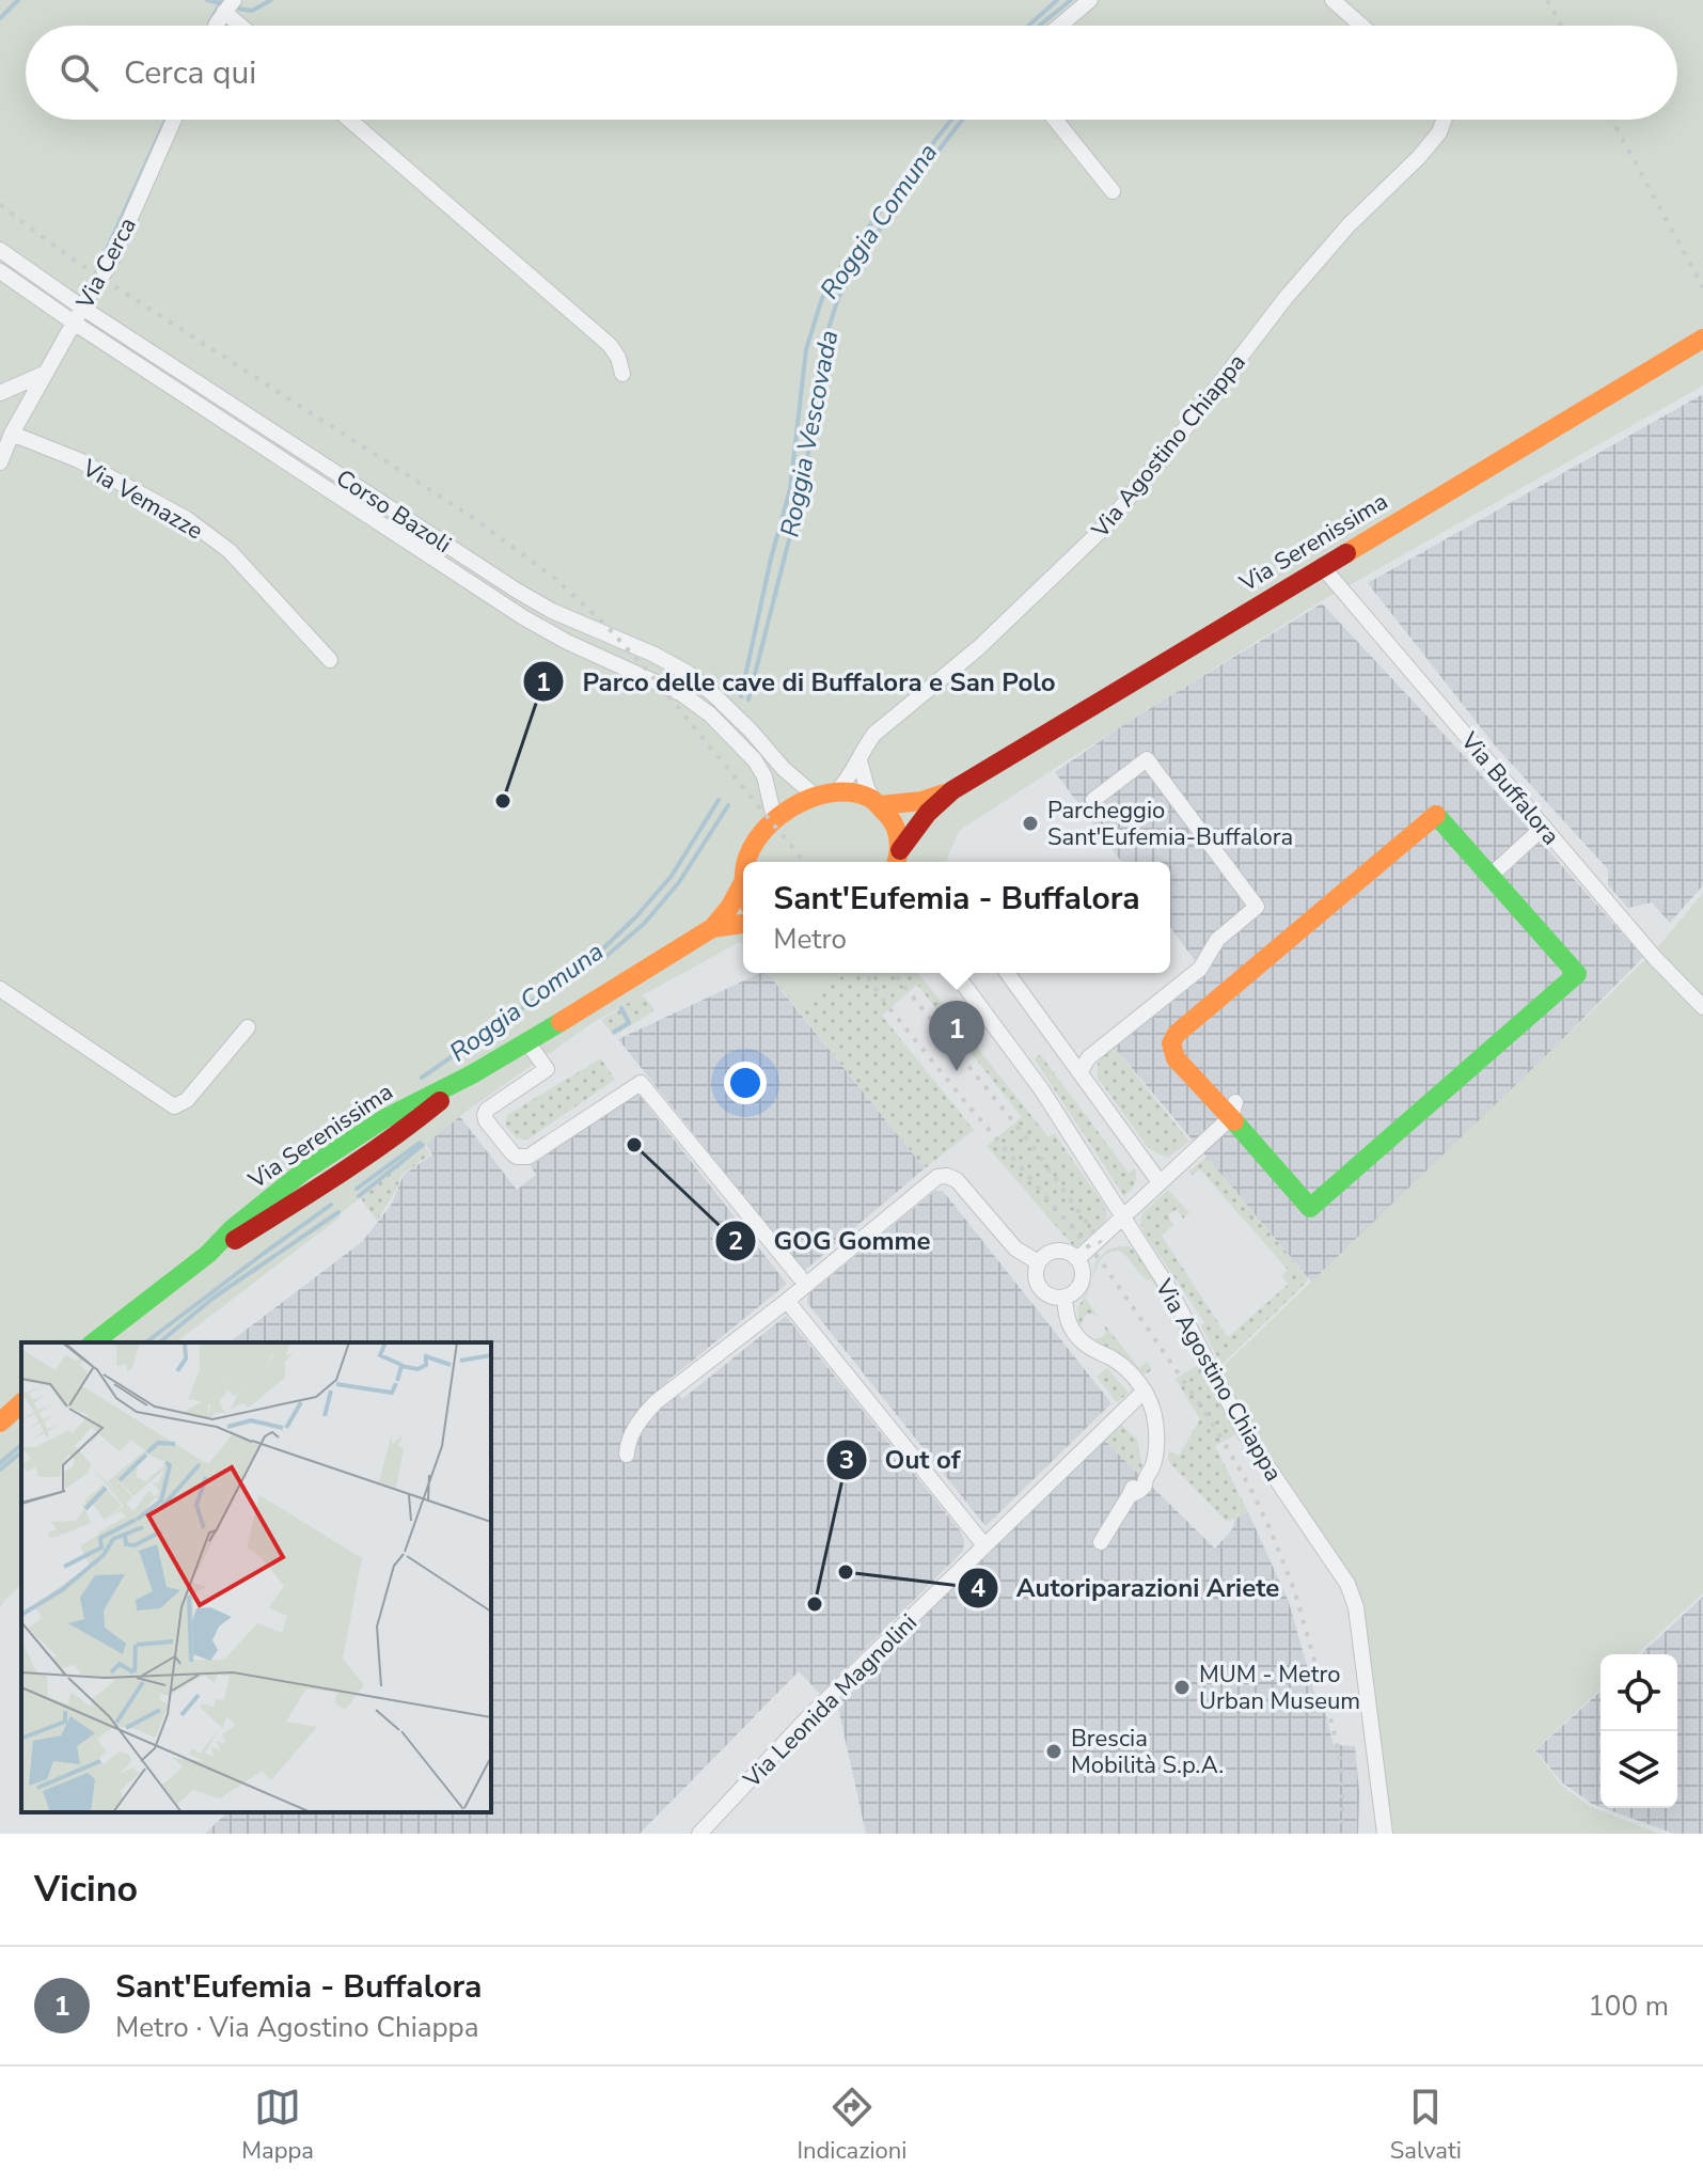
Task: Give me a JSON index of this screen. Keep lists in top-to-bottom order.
{
  "streets": {
    "main road": ["Via Serenissima"],
    "street": [
      "Via Cerca",
      "Via Agostino Chiappa",
      "Via Vemazze",
      "Corso Bazoli",
      "Via Buffalora",
      "Via Leonida Magnolini"
    ]
  },
  "crossings": [
    ["Via Cerca", "Corso Bazoli"],
    ["Via Agostino Chiappa", "Via Serenissima"],
    ["Corso Bazoli", "Via Serenissima"],
    ["Via Serenissima", "Via Buffalora"]
  ],
  "water": ["Roggia Comuna", "Roggia Vescovada"],
  "places": [
    "Parco delle cave di Buffalora e San Polo",
    "Parcheggio Sant'Eufemia-Buffalora",
    "GOG Gomme",
    "Autoriparazioni Ariete",
    "Out of",
    "MUM - Metro Urban Museum",
    "Brescia Mobilità S.p.A."
  ],
  "page": {
    "search": "Cerca qui",
    "popup": ["Sant'Eufemia - Buffalora", "Metro"],
    "pins": "1",
    "heading": "Vicino",
    "list": [
      {
        "mark": "1",
        "name": "Sant'Eufemia - Buffalora",
        "note": "Metro · Via Agostino Chiappa",
        "value": "100 m"
      }
    ],
    "nav": ["Mappa", "Indicazioni", "Salvati"]
  }
}
